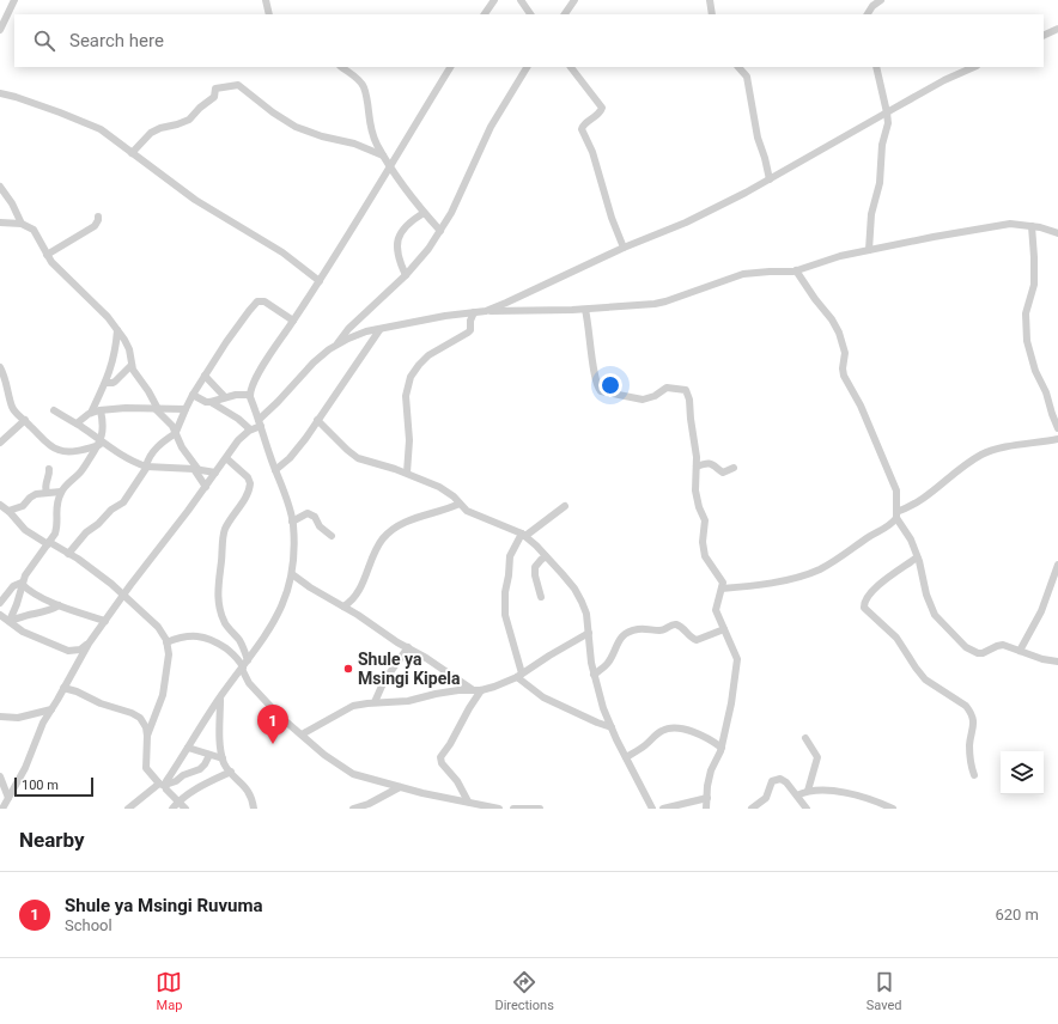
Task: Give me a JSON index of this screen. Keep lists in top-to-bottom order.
{
  "places": ["Shule ya Msingi Kipela"],
  "scale_bar": "100 m",
  "page": {
    "search": "Search here",
    "pins": "1",
    "scale": "100 m",
    "heading": "Nearby",
    "list": [
      {
        "mark": "1",
        "name": "Shule ya Msingi Ruvuma",
        "note": "School",
        "value": "620 m"
      }
    ],
    "nav": ["Map", "Directions", "Saved"]
  }
}
